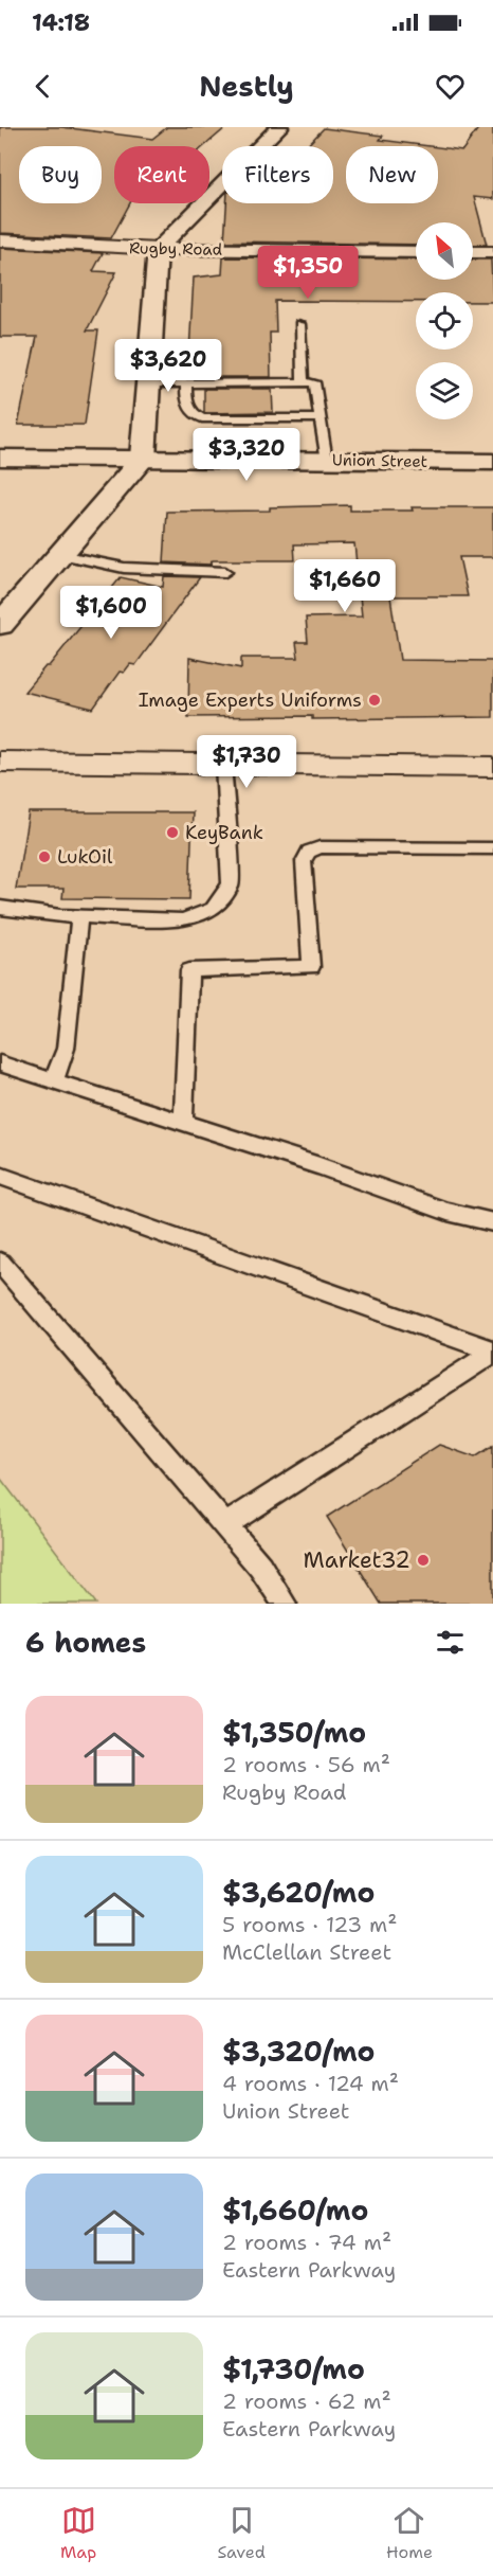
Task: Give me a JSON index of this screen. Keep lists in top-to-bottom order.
{
  "streets": {
    "street": ["Rugby Road", "Union Street"]
  },
  "places": [
    "Image Experts Uniforms",
    "KeyBank",
    "LukOil",
    "Market32"
  ],
  "north": "top left",
  "page": {
    "status": "14:18",
    "header": "Nestly",
    "chip": [
      "Buy",
      "Rent",
      "Filters",
      "New"
    ],
    "price": [
      "$1,350",
      "$3,620",
      "$3,320",
      "$1,660",
      "$1,600",
      "$1,730"
    ],
    "heading": "6 homes",
    "list": [
      {
        "name": "$1,350/mo",
        "note": "2 rooms · 56 m² · Rugby Road"
      },
      {
        "name": "$3,620/mo",
        "note": "5 rooms · 123 m² · McClellan Street"
      },
      {
        "name": "$3,320/mo",
        "note": "4 rooms · 124 m² · Union Street"
      },
      {
        "name": "$1,660/mo",
        "note": "2 rooms · 74 m² · Eastern Parkway"
      },
      {
        "name": "$1,730/mo",
        "note": "2 rooms · 62 m² · Eastern Parkway"
      }
    ],
    "tabs": ["Map", "Saved", "Home"]
  }
}
